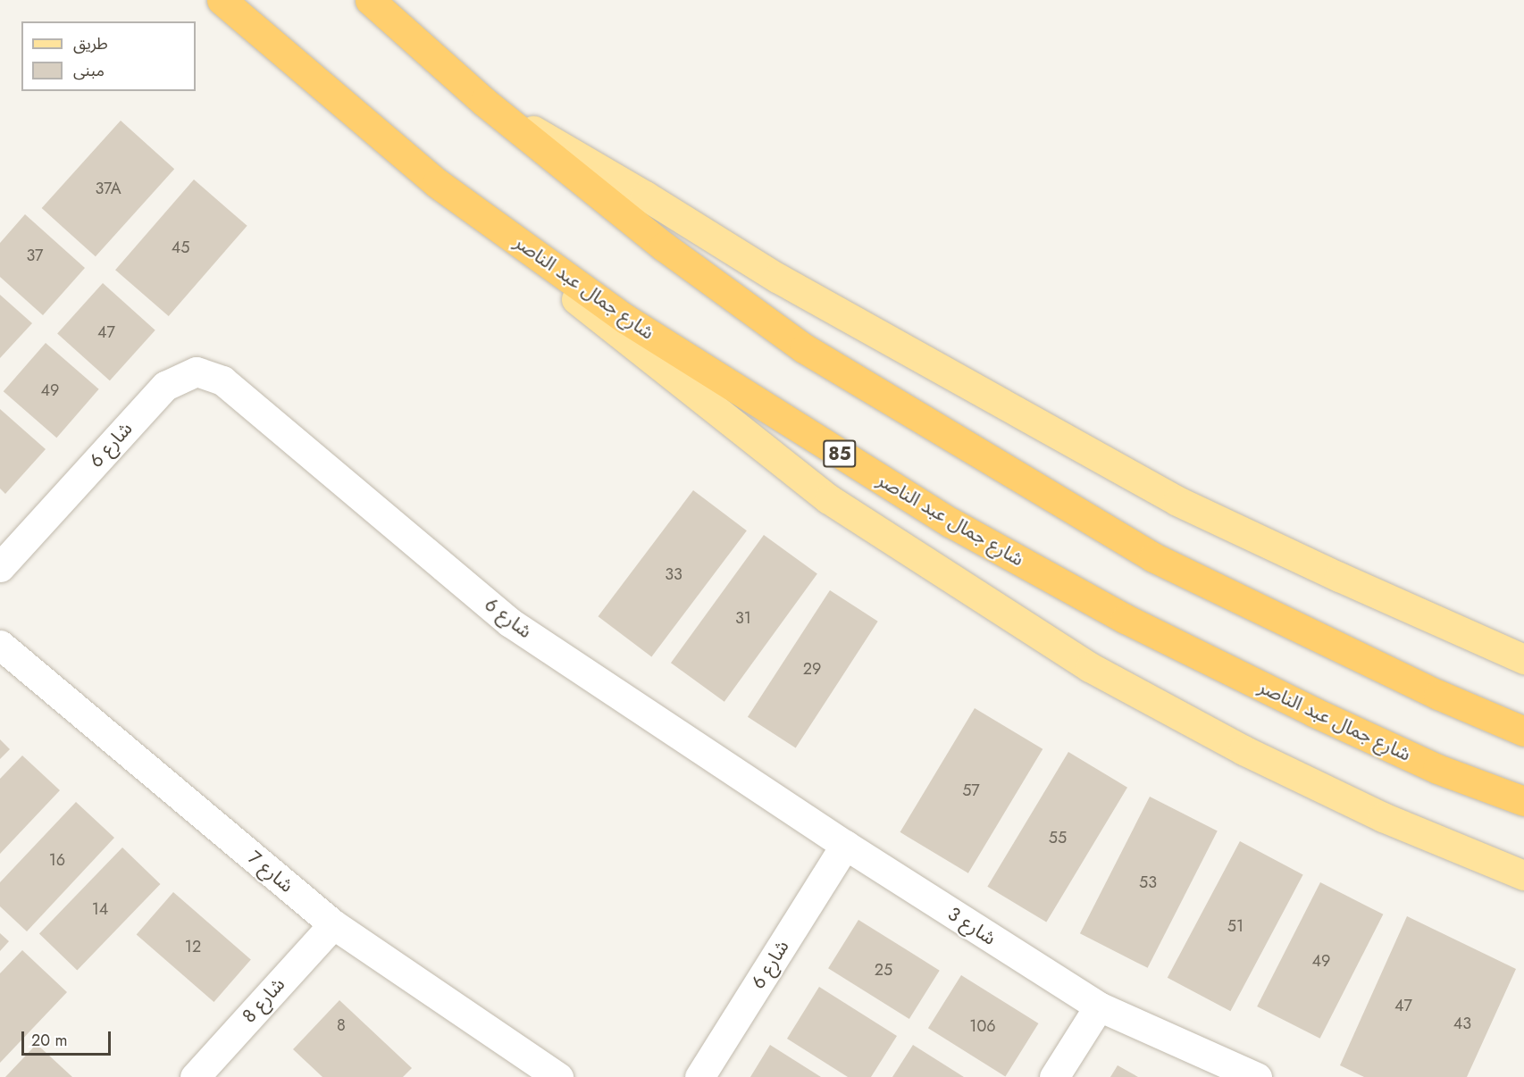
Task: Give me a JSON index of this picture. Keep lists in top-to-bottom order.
{
  "streets": {
    "highway": ["شارع جمال عبد الناصر", "85"],
    "street": [
      "شارع 6",
      "شارع 7",
      "شارع 3",
      "شارع 8"
    ]
  },
  "crossings": [
    ["شارع 6", "شارع 3"],
    ["شارع 7", "شارع 8"]
  ],
  "house_numbers": [
    "37A",
    "45",
    "37",
    "47",
    "49",
    "33",
    "31",
    "29",
    "57",
    "55",
    "16",
    "53",
    "14",
    "51",
    "12",
    "49",
    "25",
    "47",
    "43",
    "8",
    "106"
  ],
  "legend": ["طريق", "مبنى"],
  "scale_bar": "20 m"
}
